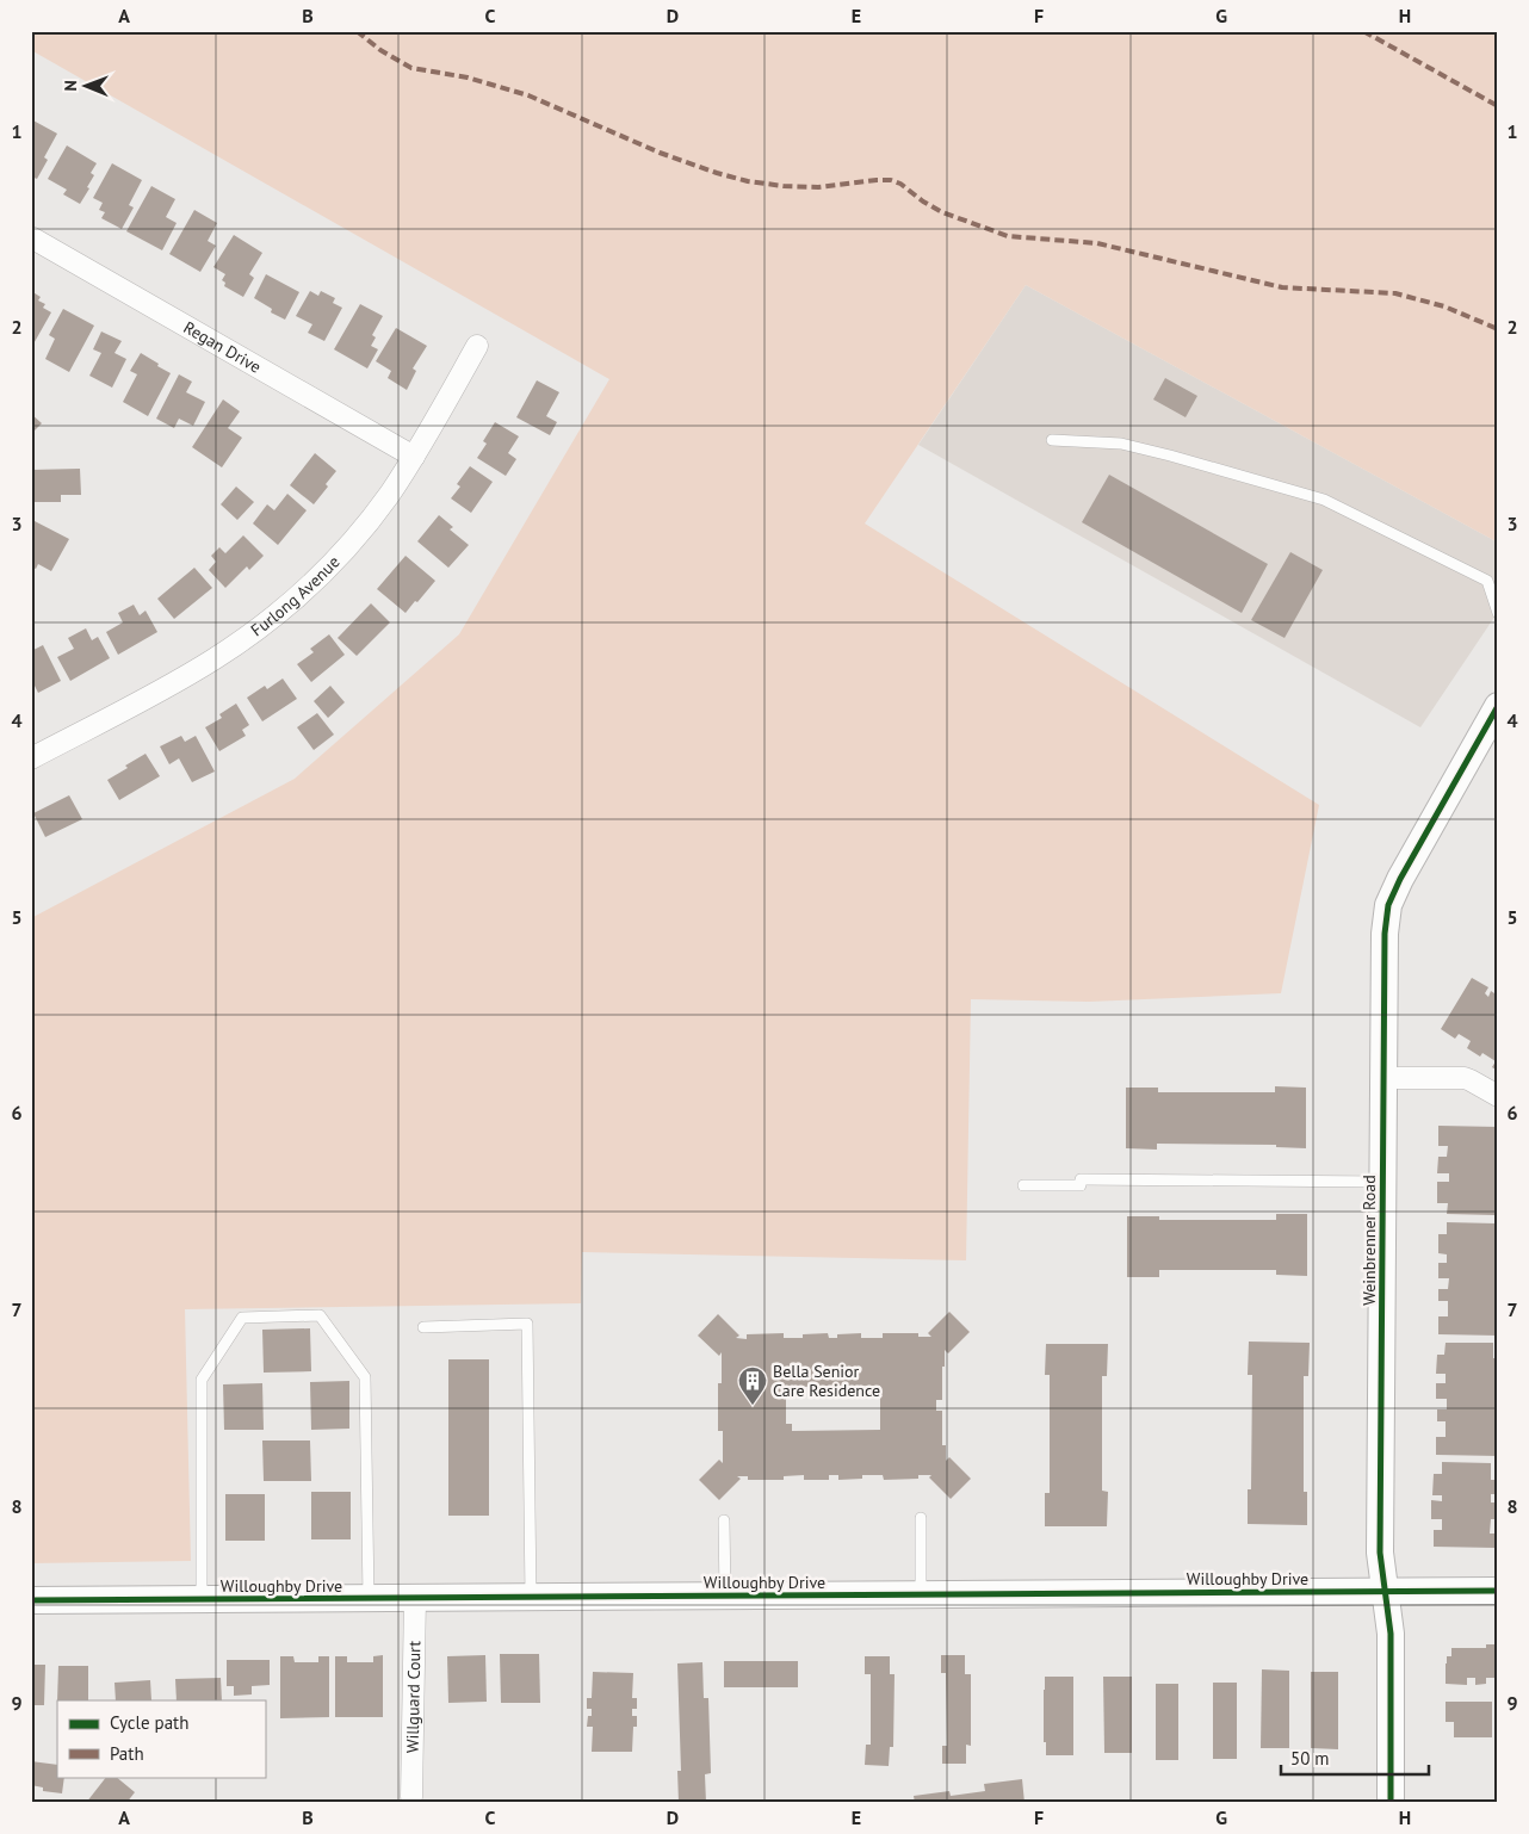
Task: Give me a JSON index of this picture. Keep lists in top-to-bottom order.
{
  "streets": {
    "street": [
      "Regan Drive",
      "Furlong Avenue",
      "Weinbrenner Road",
      "Willoughby Drive",
      "Willguard Court"
    ]
  },
  "crossings": [
    ["Regan Drive", "Furlong Avenue"],
    ["Weinbrenner Road", "Willoughby Drive"],
    ["Willoughby Drive", "Willguard Court"]
  ],
  "places": {
    "building": ["Bella Senior Care Residence"]
  },
  "legend": ["Cycle path", "Path"],
  "scale_bar": "50 m",
  "north": "left",
  "grid": {
    "columns": [
      "A",
      "B",
      "C",
      "D",
      "E",
      "F",
      "G",
      "H"
    ],
    "rows": [
      "1",
      "2",
      "3",
      "4",
      "5",
      "6",
      "7",
      "8",
      "9"
    ]
  }
}
